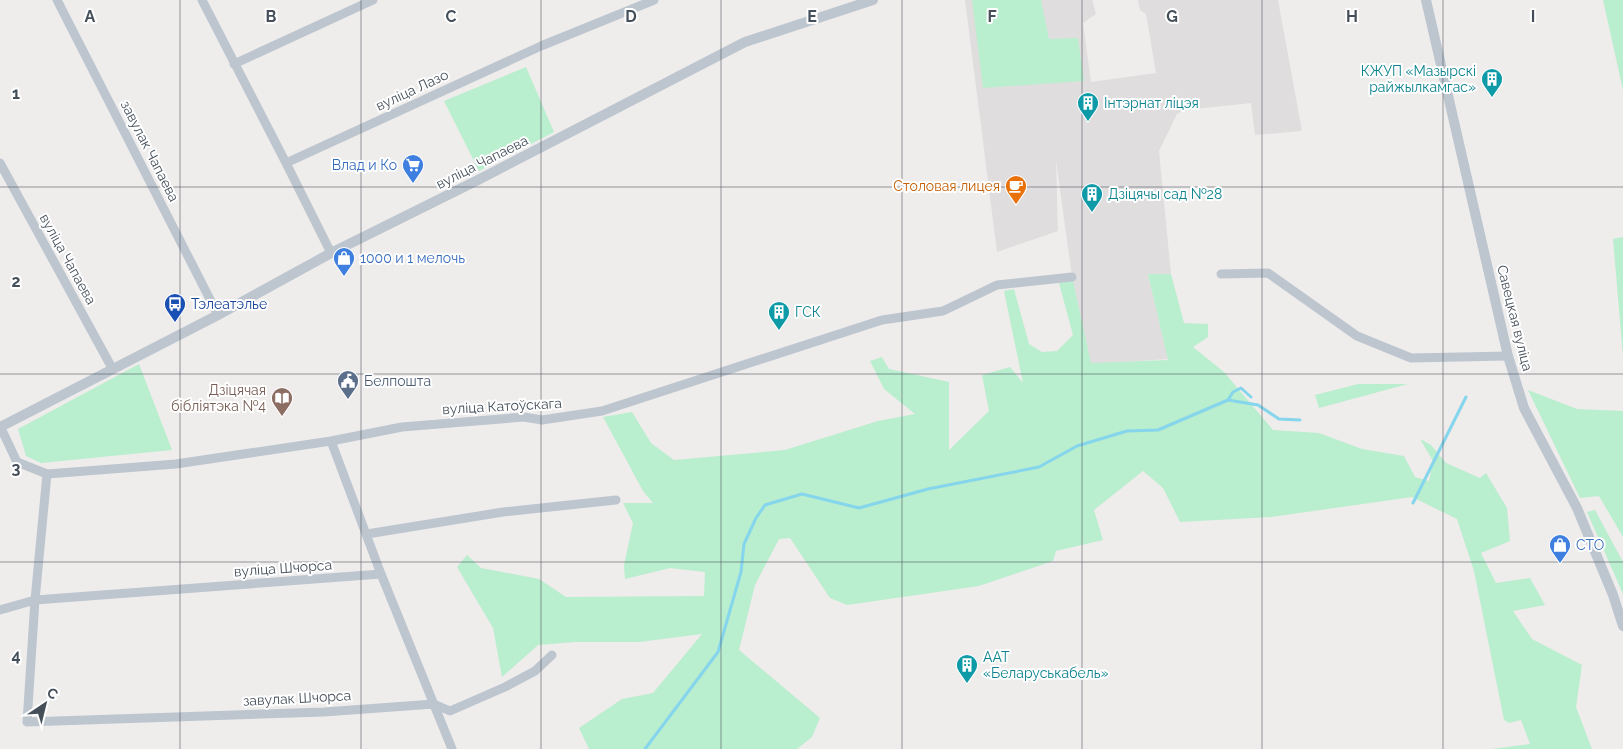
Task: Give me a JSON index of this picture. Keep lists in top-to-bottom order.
{
  "streets": {
    "street": [
      "вуліца Лазо",
      "завулак Чапаева",
      "вуліца Чапаева",
      "Савецкая вуліца",
      "вуліца Катоўскага",
      "вуліца Шчорса",
      "завулак Шчорса"
    ]
  },
  "crossings": [
    ["завулак Чапаева", "вуліца Чапаева"],
    ["вуліца Чапаева", "вуліца Катоўскага"],
    ["вуліца Шчорса", "завулак Шчорса"]
  ],
  "places": {
    "building": [
      "КЖУП «Мазырскі райжылкамгас»",
      "Інтэрнат ліцэя",
      "Дзіцячы сад №28",
      "ГСК",
      "ААТ «Беларуськабель»"
    ],
    "supermarket": ["Влад и Ко"],
    "cafe": ["Столовая лицея"],
    "shop": ["1000 и 1 мелочь", "СТО"],
    "bus stop": ["Тэлеатэлье"],
    "public building": ["Белпошта"],
    "library": ["Дзіцячая бібліятэка №4"]
  },
  "north": "top right",
  "grid": {
    "columns": [
      "A",
      "B",
      "C",
      "D",
      "E",
      "F",
      "G",
      "H",
      "I"
    ],
    "rows": [
      "1",
      "2",
      "3",
      "4"
    ]
  }
}
